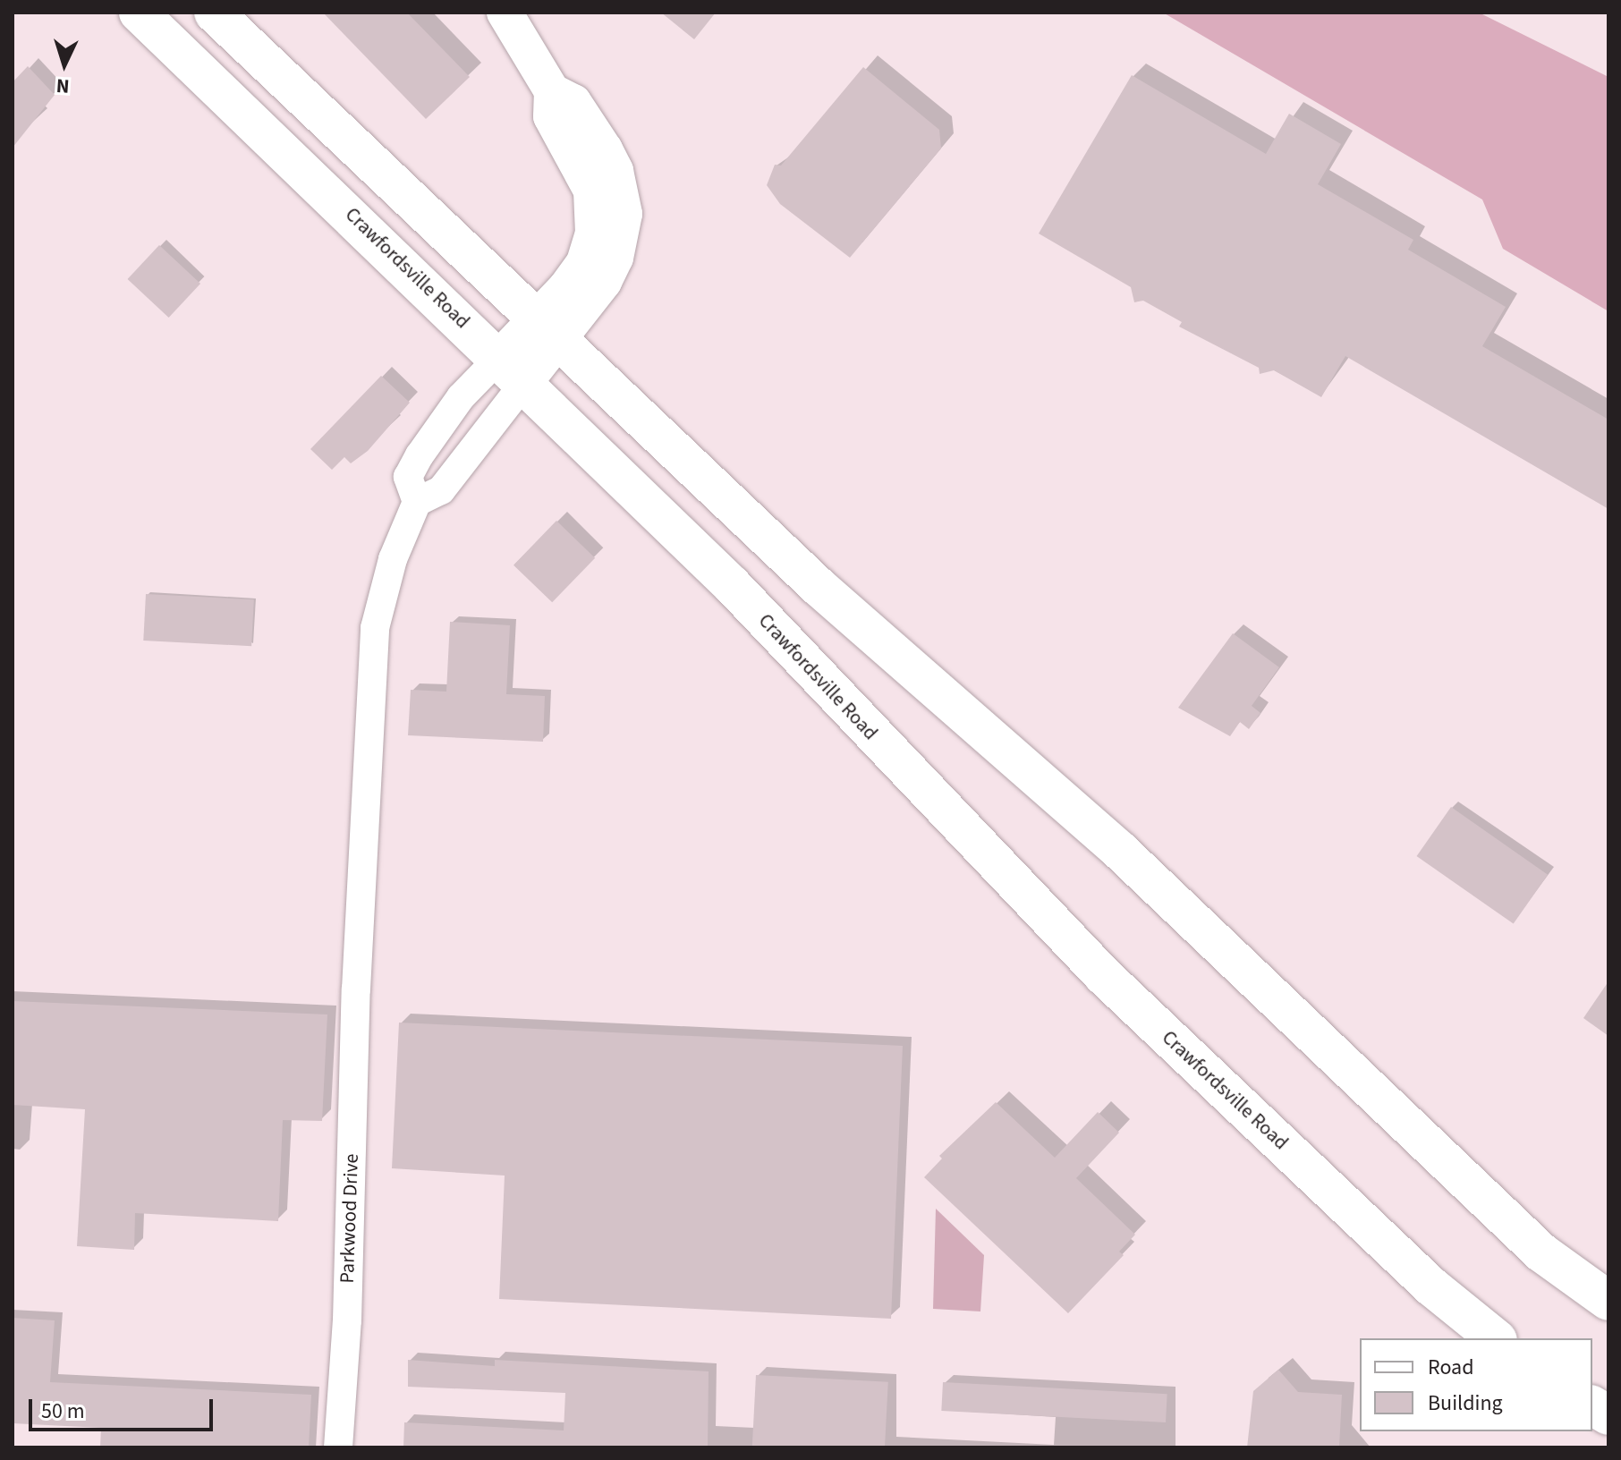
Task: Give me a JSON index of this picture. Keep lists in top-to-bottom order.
{
  "streets": {
    "main road": ["Crawfordsville Road"],
    "street": ["Parkwood Drive"]
  },
  "legend": ["Road", "Building"],
  "scale_bar": "50 m",
  "north": "bottom"
}
